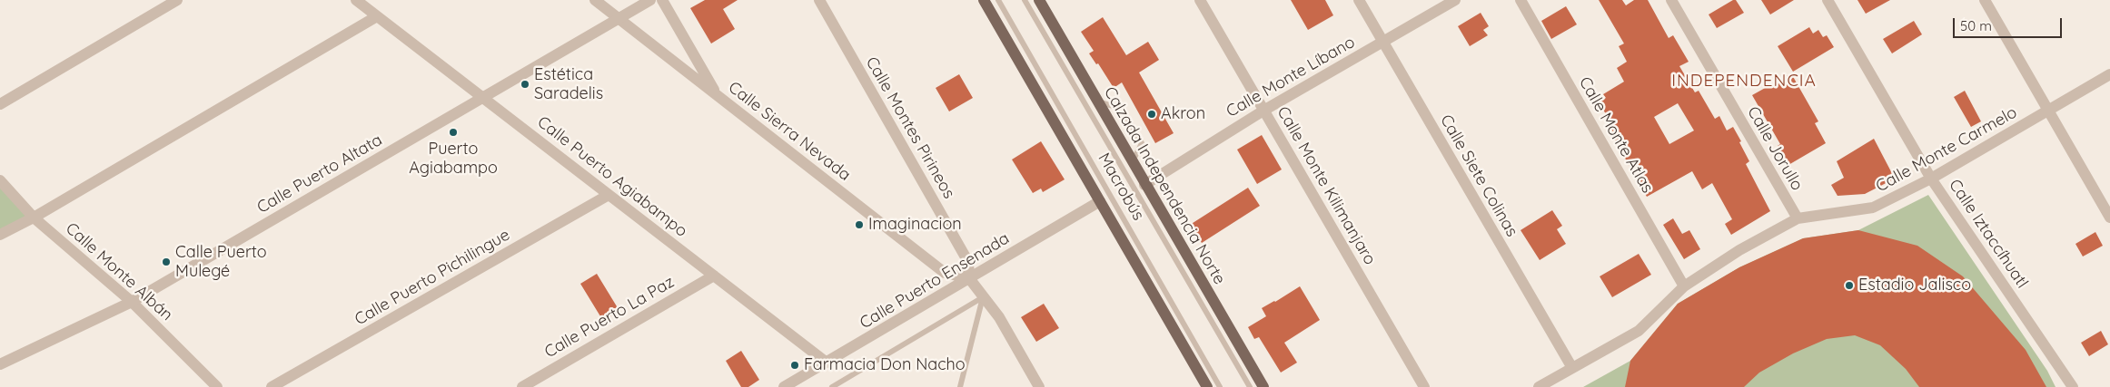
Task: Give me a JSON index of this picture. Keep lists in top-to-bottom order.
{
  "streets": {
    "main road": ["Calzada Independencia Norte"],
    "street": [
      "Calle Monte Líbano",
      "Calle Montes Pirineos",
      "Calle Sierra Nevada",
      "Calle Monte Atlas",
      "Calle Jorullo",
      "Calle Monte Carmelo",
      "Calle Puerto Altata",
      "Calle Siete Colinas",
      "Calle Puerto Agiabampo",
      "Calle Monte Kilimanjaro",
      "Calle Iztaccíhuatl",
      "Calle Monte Albán",
      "Calle Puerto Pichilingue",
      "Calle Puerto Ensenada",
      "Calle Puerto La Paz"
    ],
    "lane": ["Macrobús"]
  },
  "crossings": [
    ["Calle Monte Líbano", "Calle Siete Colinas"],
    ["Calle Monte Líbano", "Calzada Independencia Norte"],
    ["Calle Monte Líbano", "Calle Monte Kilimanjaro"],
    ["Calle Montes Pirineos", "Calle Sierra Nevada"],
    ["Calle Montes Pirineos", "Calle Puerto Ensenada"],
    ["Calle Sierra Nevada", "Calle Puerto Altata"],
    ["Calle Sierra Nevada", "Calle Puerto Ensenada"],
    ["Calle Monte Atlas", "Calle Monte Carmelo"],
    ["Calle Jorullo", "Calle Monte Carmelo"],
    ["Calle Monte Carmelo", "Calle Siete Colinas"],
    ["Calle Monte Carmelo", "Calle Iztaccíhuatl"],
    ["Calle Puerto Altata", "Calle Puerto Agiabampo"],
    ["Calle Puerto Altata", "Calle Monte Albán"],
    ["Calle Puerto Agiabampo", "Calle Puerto Pichilingue"],
    ["Calle Puerto Agiabampo", "Calle Puerto Ensenada"],
    ["Calle Puerto Agiabampo", "Calle Puerto La Paz"]
  ],
  "districts": ["INDEPENDENCIA"],
  "places": [
    "Estética Saradelis",
    "Akron",
    "Puerto Agiabampo",
    "Imaginacion",
    "Calle Puerto Mulegé",
    "Estadio Jalisco",
    "Farmacia Don Nacho"
  ],
  "scale_bar": "50 m"
}
